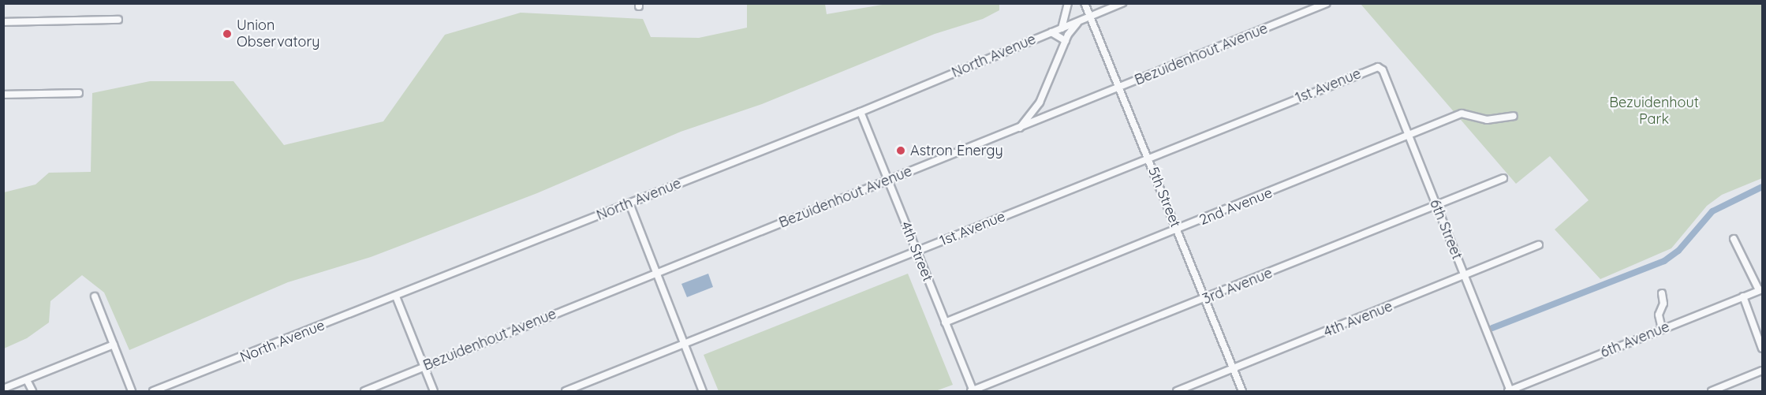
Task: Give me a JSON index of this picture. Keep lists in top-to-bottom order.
{
  "streets": {
    "street": [
      "Bezuidenhout Avenue",
      "North Avenue",
      "1st Avenue",
      "5th Street",
      "2nd Avenue",
      "6th Street",
      "4th Street",
      "3rd Avenue",
      "4th Avenue",
      "6th Avenue"
    ]
  },
  "crossings": [
    ["Bezuidenhout Avenue", "5th Street"],
    ["Bezuidenhout Avenue", "4th Street"],
    ["North Avenue", "5th Street"],
    ["North Avenue", "4th Street"],
    ["1st Avenue", "5th Street"],
    ["1st Avenue", "6th Street"],
    ["1st Avenue", "4th Street"],
    ["5th Street", "2nd Avenue"],
    ["5th Street", "3rd Avenue"],
    ["5th Street", "4th Avenue"],
    ["2nd Avenue", "6th Street"],
    ["2nd Avenue", "4th Street"],
    ["6th Street", "3rd Avenue"],
    ["6th Street", "4th Avenue"],
    ["6th Street", "6th Avenue"],
    ["4th Street", "3rd Avenue"]
  ],
  "parks": ["Bezuidenhout Park"],
  "places": ["Union Observatory", "Astron Energy"]
}
